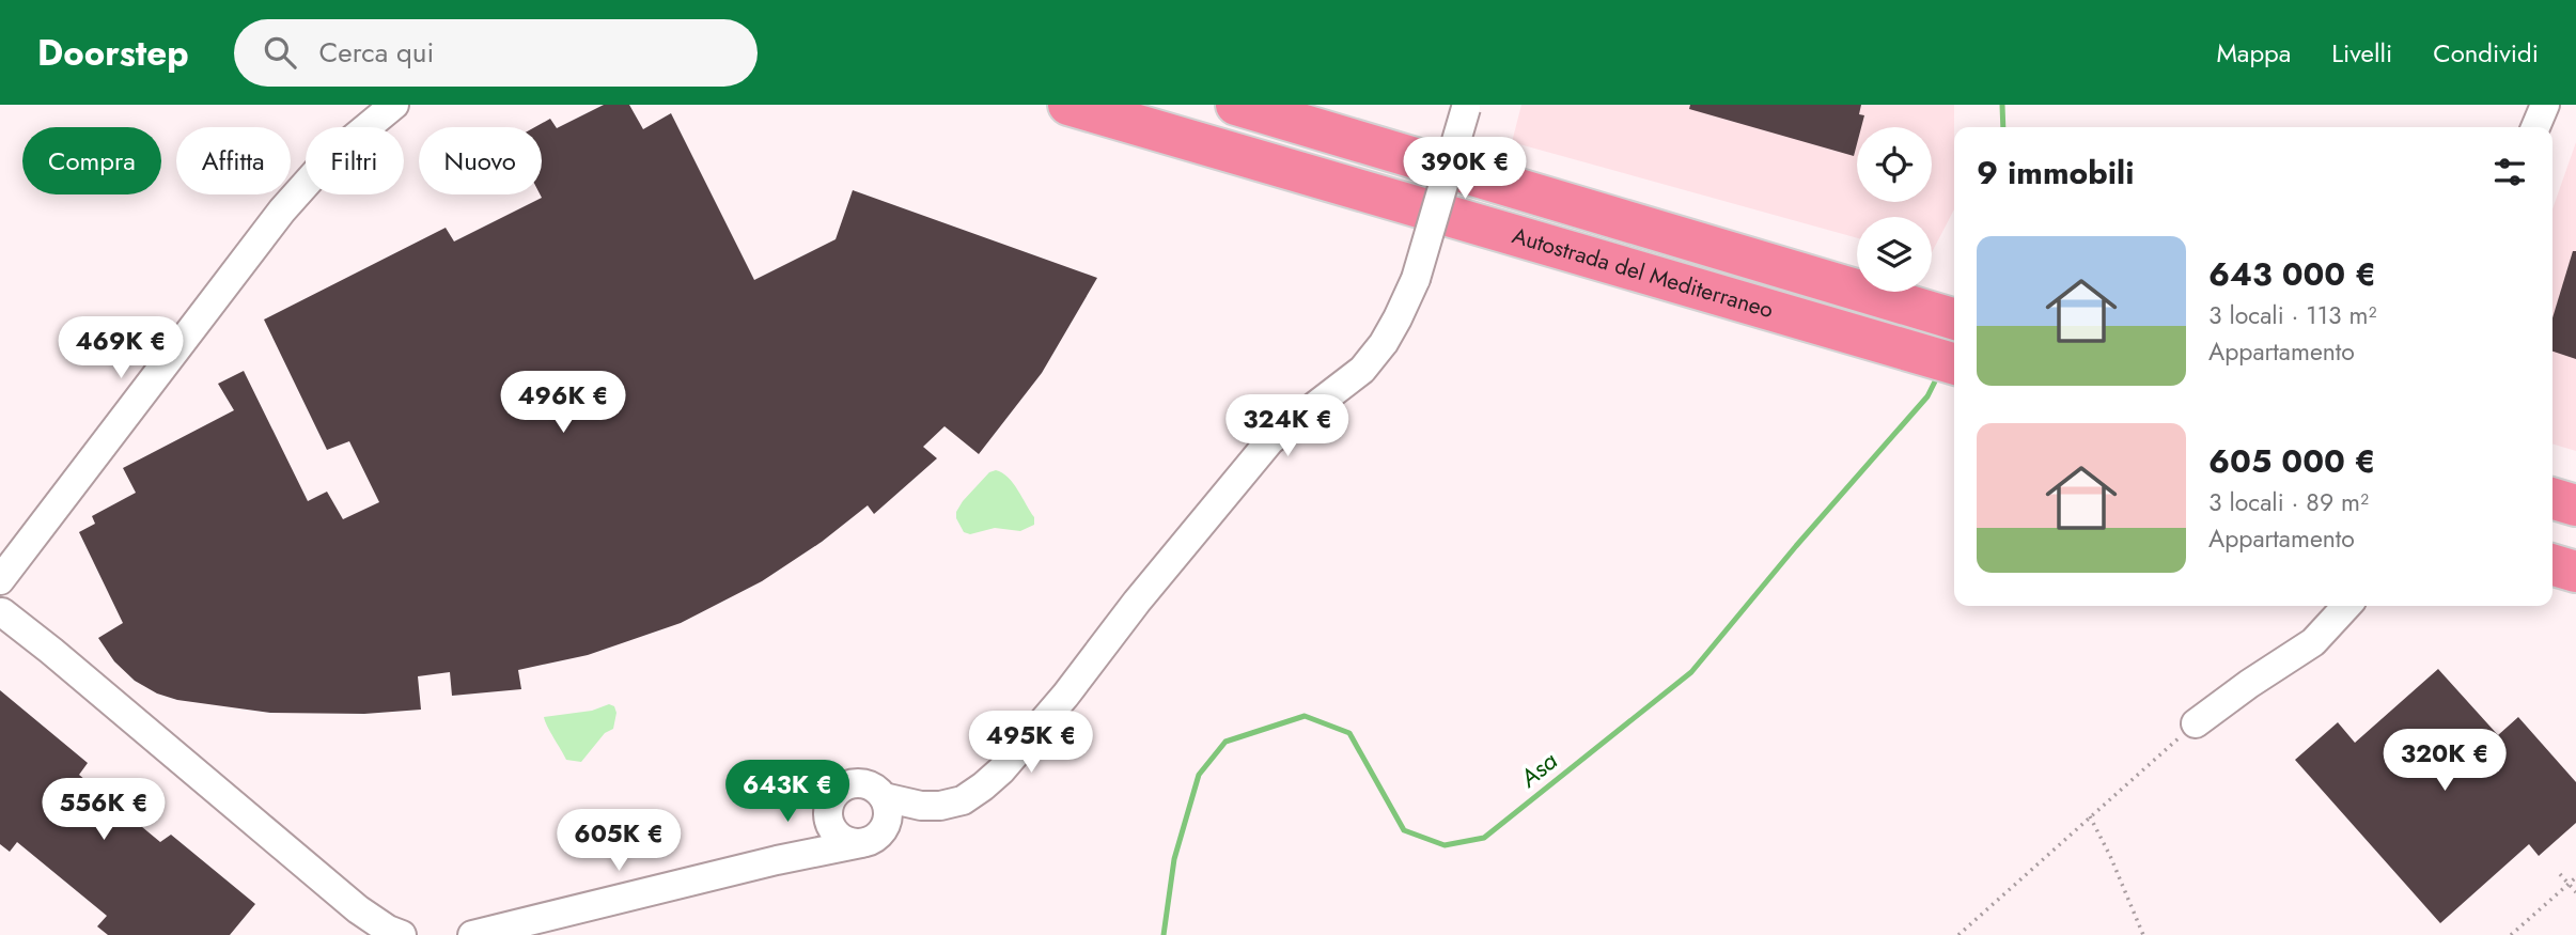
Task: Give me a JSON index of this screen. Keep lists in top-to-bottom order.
{
  "streets": {
    "highway": ["Autostrada del Mediterraneo"]
  },
  "water": ["Asa"],
  "page": {
    "header": "Doorstep",
    "search": "Cerca qui",
    "nav": ["Mappa", "Livelli", "Condividi"],
    "chip": [
      "Compra",
      "Affitta",
      "Filtri",
      "Nuovo"
    ],
    "heading": "9 immobili",
    "price": [
      "390K €",
      "469K €",
      "496K €",
      "324K €",
      "495K €",
      "320K €",
      "643K €",
      "556K €",
      "605K €"
    ],
    "list": [
      {
        "name": "643 000 €",
        "note": "3 locali · 113 m² · Appartamento"
      },
      {
        "name": "605 000 €",
        "note": "3 locali · 89 m² · Appartamento"
      }
    ]
  }
}
